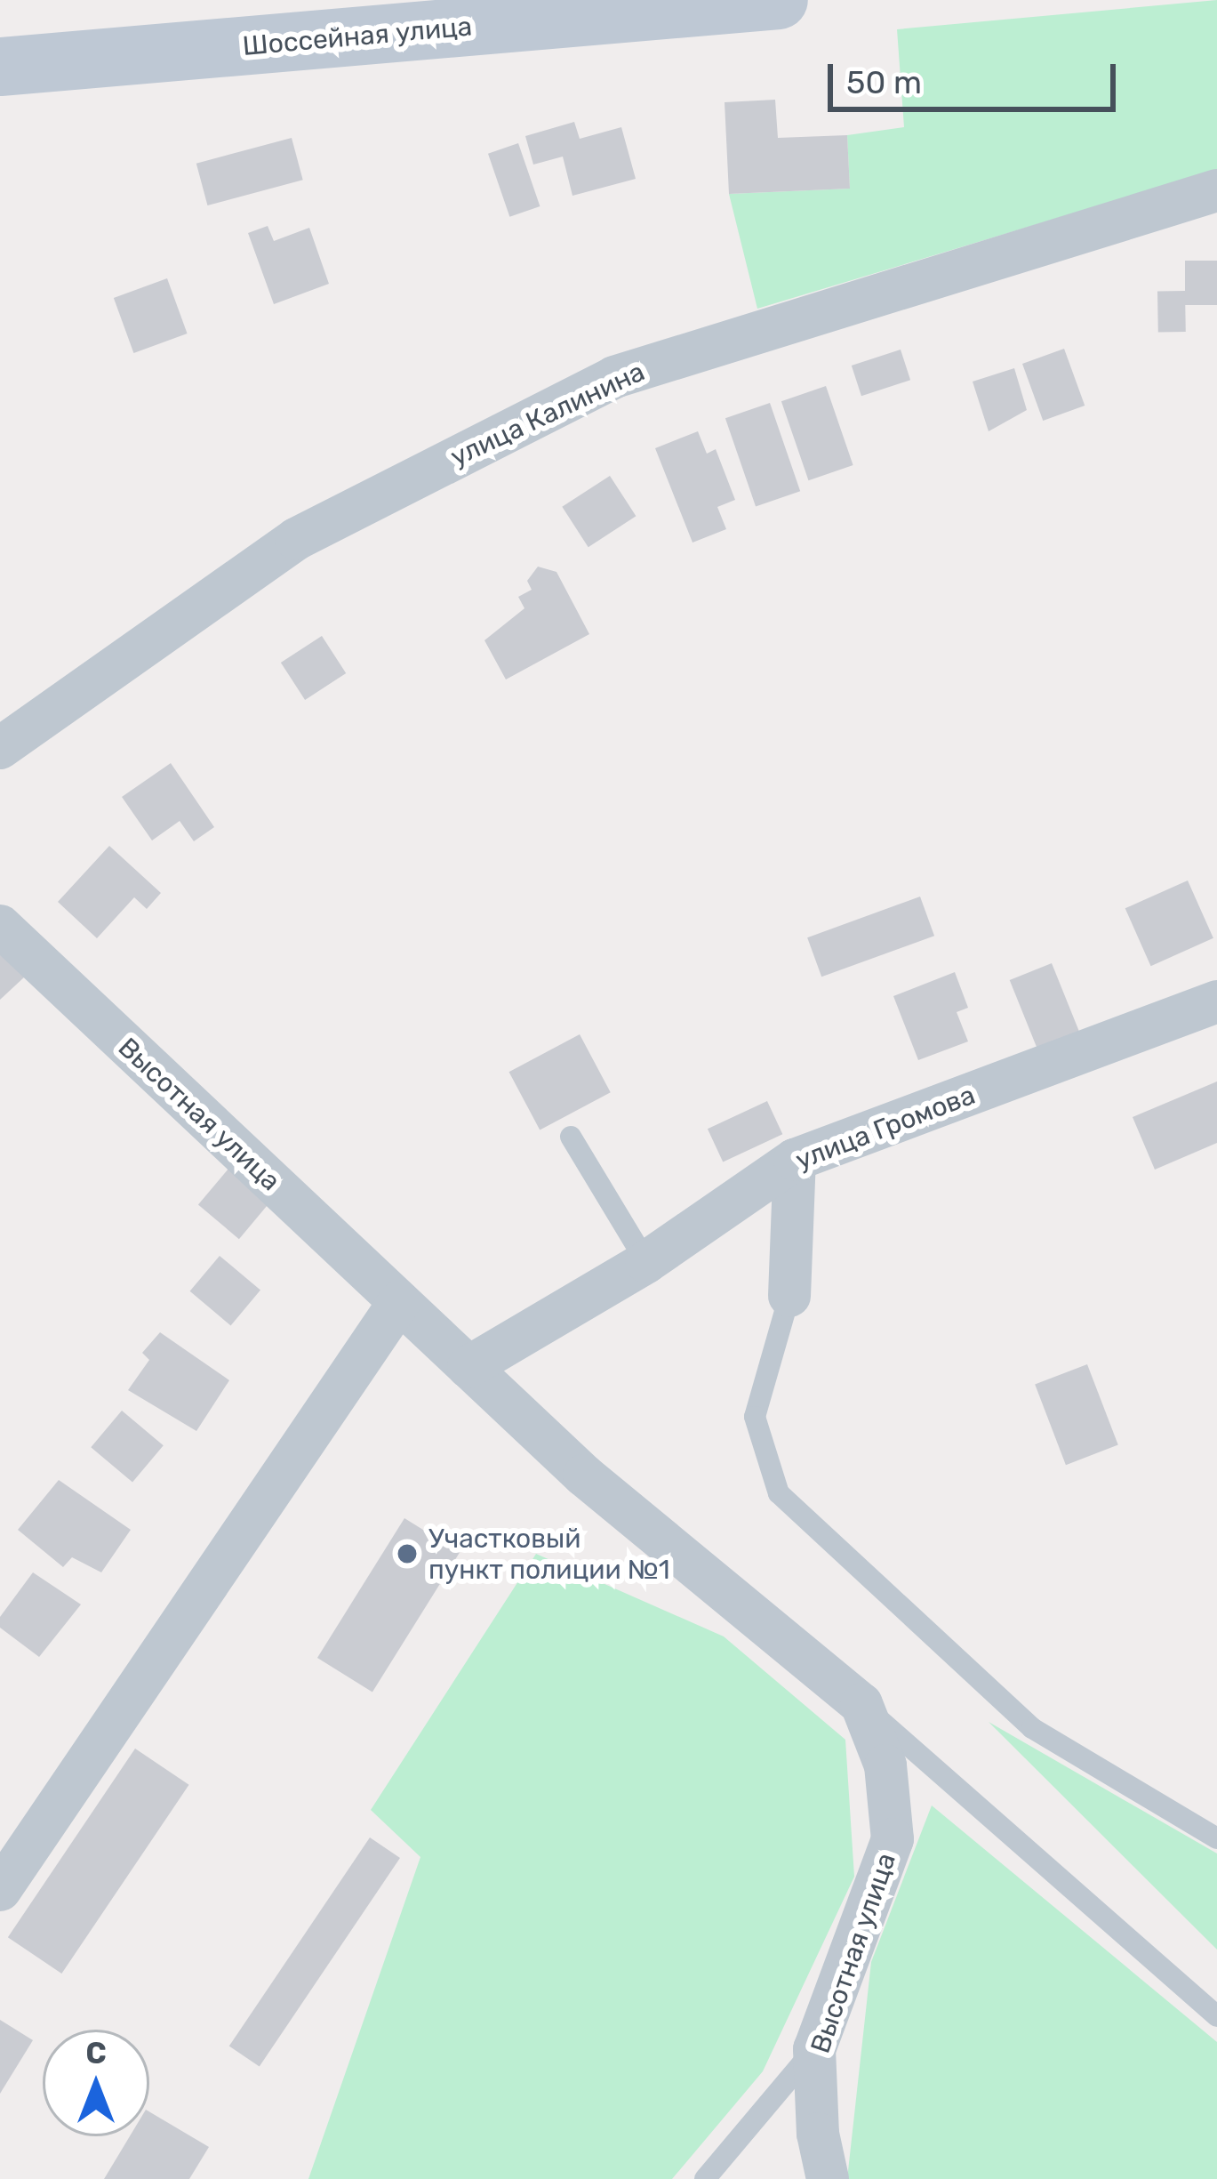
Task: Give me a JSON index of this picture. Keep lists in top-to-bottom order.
{
  "streets": {
    "main road": ["Шоссейная улица"],
    "street": ["улица Калинина", "Высотная улица", "улица Громова"]
  },
  "crossings": [
    ["Высотная улица", "улица Громова"]
  ],
  "places": ["Участковый пункт полиции №1"],
  "scale_bar": "50 m",
  "north": "top"
}
